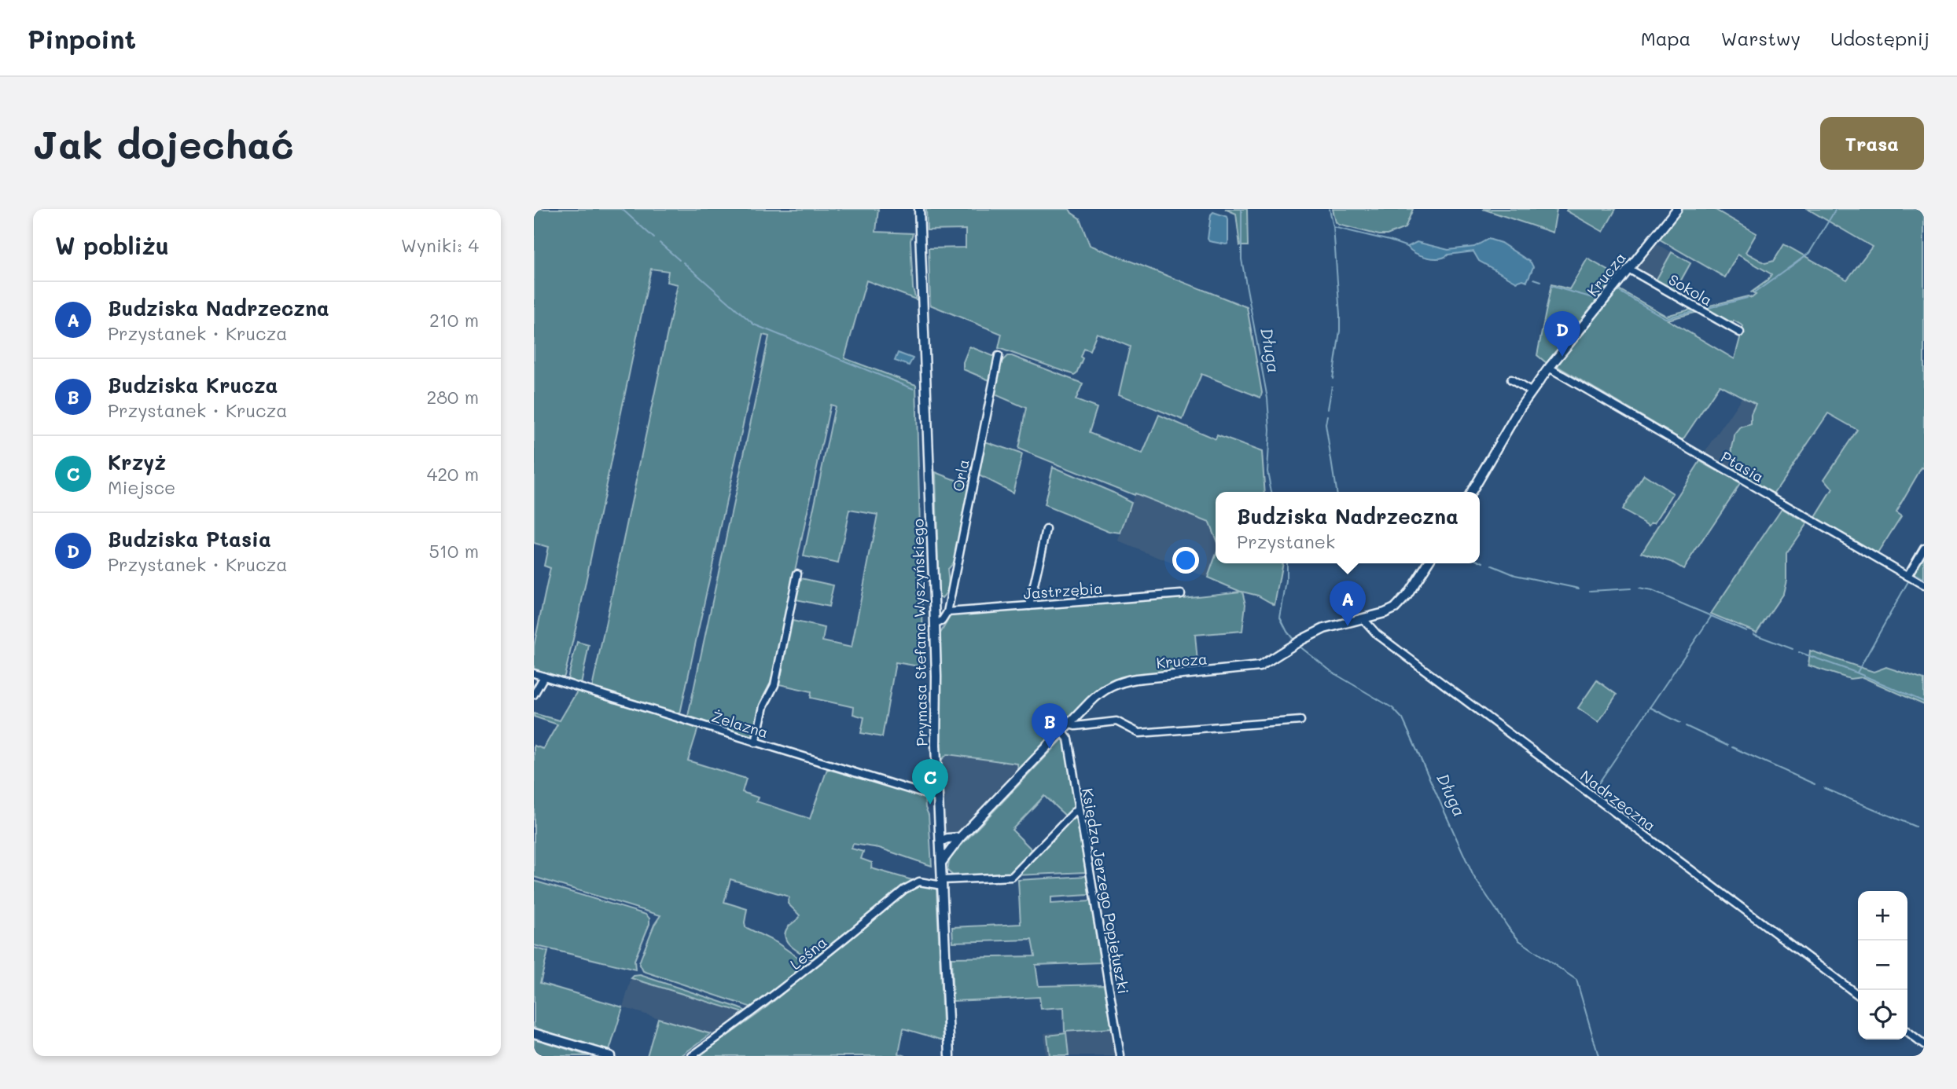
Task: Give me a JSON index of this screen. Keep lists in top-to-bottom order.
{
  "streets": {
    "street": [
      "Krucza",
      "Sokola",
      "Ptasia",
      "Orla",
      "Jastrzębia",
      "Prymasa Stefana Wyszyńskiego",
      "Żelazna",
      "Nadrzeczna",
      "Księdza Jerzego Popiełuszki",
      "Leśna"
    ]
  },
  "crossings": [
    ["Krucza", "Sokola"],
    ["Krucza", "Ptasia"],
    ["Krucza", "Prymasa Stefana Wyszyńskiego"],
    ["Krucza", "Nadrzeczna"],
    ["Krucza", "Księdza Jerzego Popiełuszki"],
    ["Orla", "Jastrzębia"],
    ["Prymasa Stefana Wyszyńskiego", "Żelazna"],
    ["Prymasa Stefana Wyszyńskiego", "Leśna"],
    ["Księdza Jerzego Popiełuszki", "Leśna"]
  ],
  "water": ["Długa"],
  "page": {
    "header": "Pinpoint",
    "nav": ["Mapa", "Warstwy", "Udostępnij"],
    "buttons": "Trasa",
    "title": "Jak dojechać",
    "heading": ["W pobliżu", "Wyniki: 4"],
    "list": [
      {
        "mark": "A",
        "name": "Budziska Nadrzeczna",
        "note": "Przystanek · Krucza",
        "value": "210 m"
      },
      {
        "mark": "B",
        "name": "Budziska Krucza",
        "note": "Przystanek · Krucza",
        "value": "280 m"
      },
      {
        "mark": "C",
        "name": "Krzyż",
        "note": "Miejsce",
        "value": "420 m"
      },
      {
        "mark": "D",
        "name": "Budziska Ptasia",
        "note": "Przystanek · Krucza",
        "value": "510 m"
      }
    ],
    "pins": [
      "D",
      "A",
      "B",
      "C"
    ],
    "popup": ["Budziska Nadrzeczna", "Przystanek"],
    "map_buttons": ["+", "−"]
  }
}
